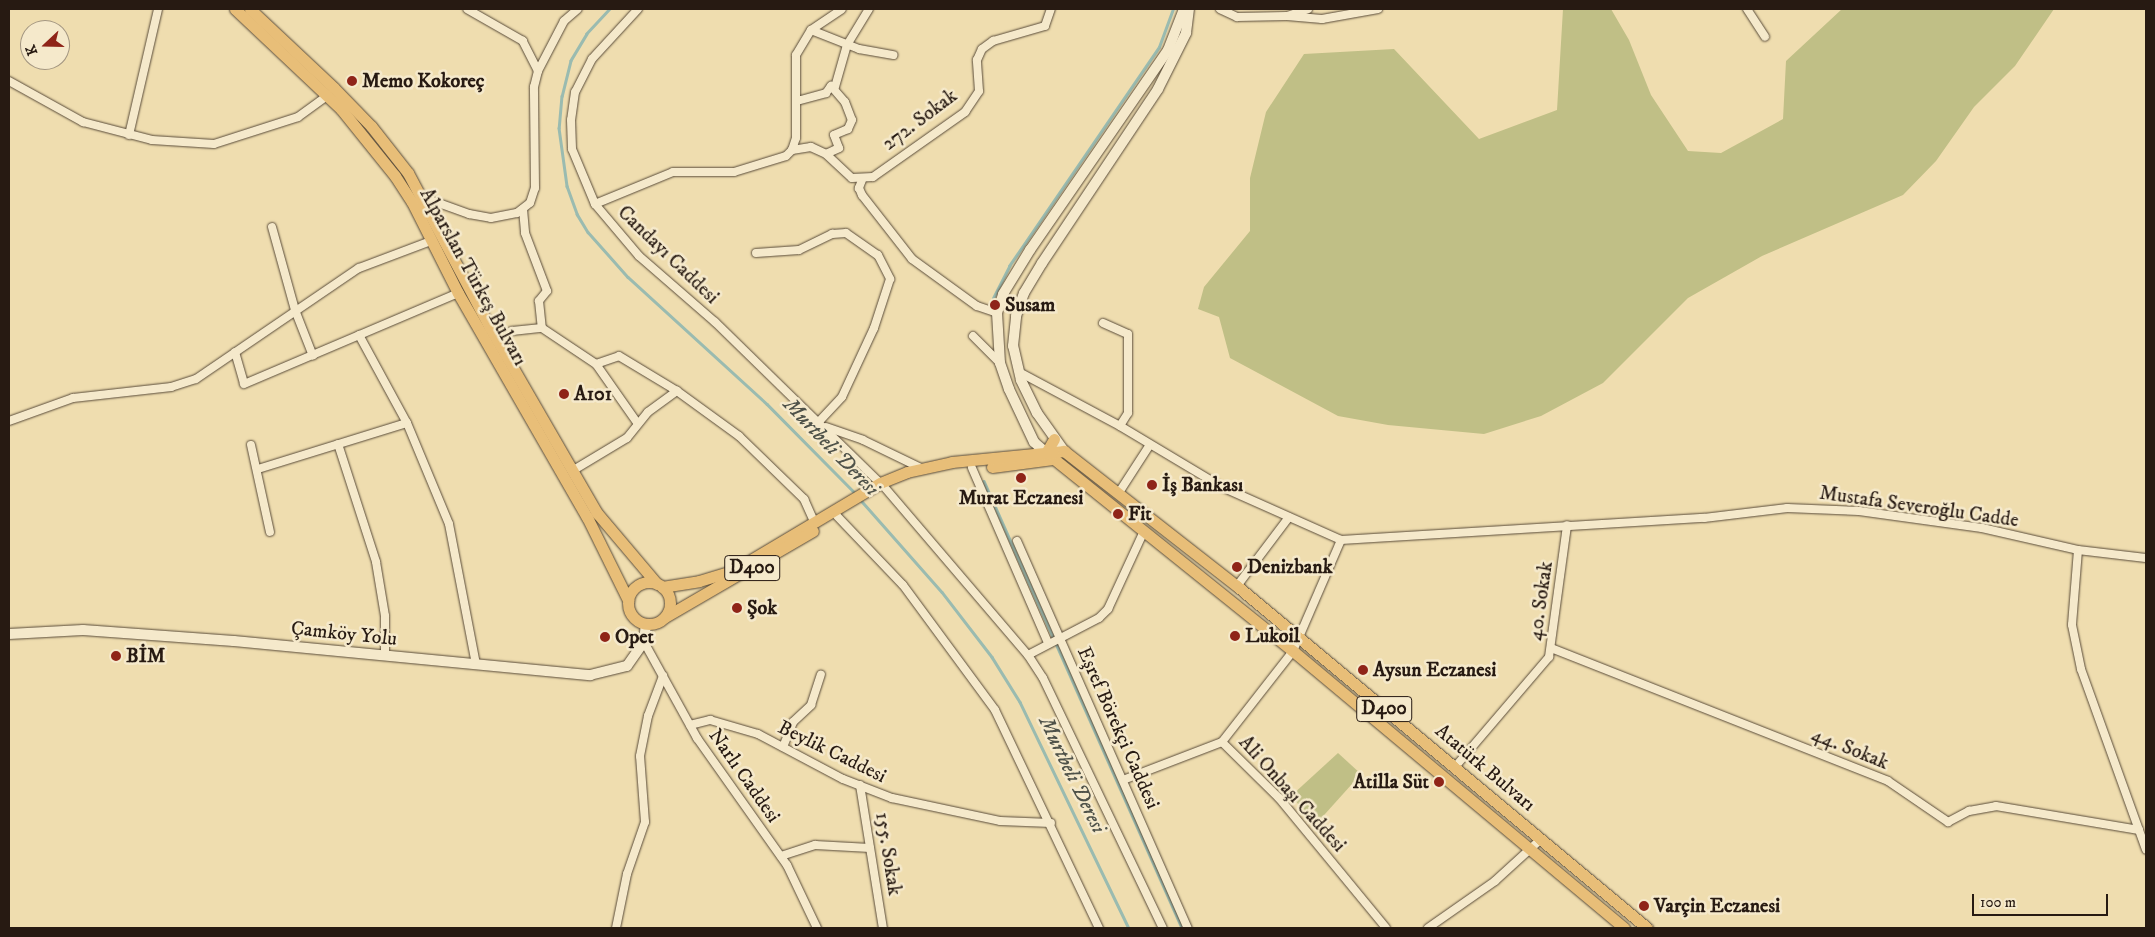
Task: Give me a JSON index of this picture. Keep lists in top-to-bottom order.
{
  "streets": {
    "main road": ["Alparslan Türkeş Bulvarı", "D400", "Atatürk Bulvarı"],
    "street": [
      "272. Sokak",
      "Candayı Caddesi",
      "Mustafa Severoğlu Cadde",
      "40. Sokak",
      "Çamköy Yolu",
      "Eşref Börekçi Caddesi",
      "44. Sokak",
      "Beylik Caddesi",
      "Narlı Caddesi",
      "Ali Onbaşı Caddesi",
      "155. Sokak"
    ]
  },
  "crossings": [
    ["Candayı Caddesi", "D400"],
    ["Alparslan Türkeş Bulvarı", "D400"],
    ["Alparslan Türkeş Bulvarı", "Çamköy Yolu"],
    ["Mustafa Severoğlu Cadde", "40. Sokak"],
    ["D400", "Çamköy Yolu"],
    ["D400", "Eşref Börekçi Caddesi"],
    ["D400", "Atatürk Bulvarı"],
    ["40. Sokak", "44. Sokak"],
    ["40. Sokak", "Atatürk Bulvarı"],
    ["Çamköy Yolu", "Narlı Caddesi"],
    ["Eşref Börekçi Caddesi", "Ali Onbaşı Caddesi"],
    ["Beylik Caddesi", "Narlı Caddesi"],
    ["Beylik Caddesi", "155. Sokak"]
  ],
  "water": ["Murtbeli Deresi"],
  "places": [
    "Memo Kokoreç",
    "Susam",
    "A101",
    "Murat Eczanesi",
    "İş Bankası",
    "Fit",
    "Denizbank",
    "Şok",
    "Lukoil",
    "Opet",
    "BİM",
    "Aysun Eczanesi",
    "Atilla Süt",
    "Varçin Eczanesi"
  ],
  "scale_bar": "100 m",
  "north": "left"
}
